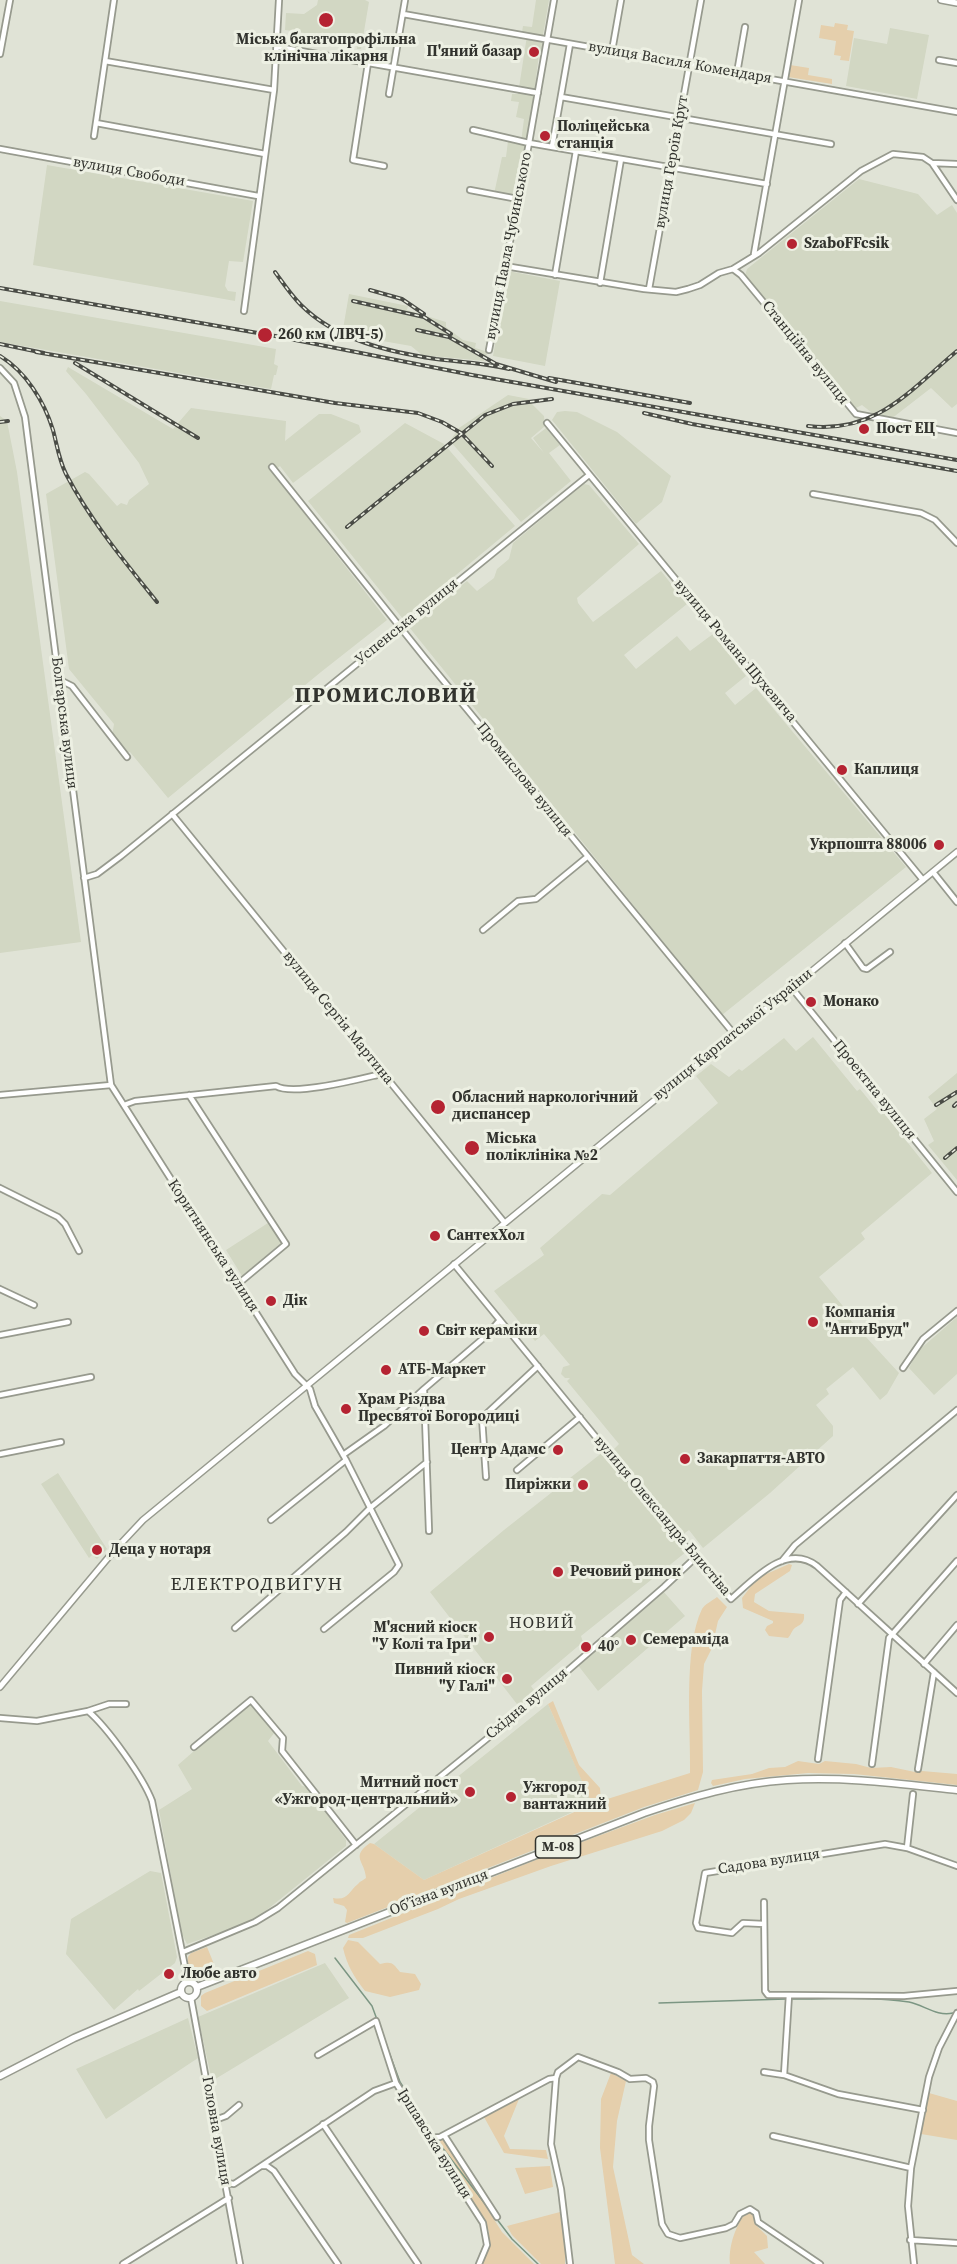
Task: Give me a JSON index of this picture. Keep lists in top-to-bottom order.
{
  "streets": {
    "highway": ["М-08", "Обʼїзна вулиця"],
    "main road": ["вулиця Карпатської України"],
    "street": [
      "вулиця Василя Комендаря",
      "вулиця Героїв Крут",
      "вулиця Свободи",
      "вулиця Павла Чубинського",
      "Станційна вулиця",
      "Успенська вулиця",
      "вулиця Романа Шухевича",
      "Болгарська вулиця",
      "Промислова вулиця",
      "вулиця Сергія Мартина",
      "Проектна вулиця",
      "Коритнянська вулиця",
      "вулиця Олександра Блистіва",
      "Східна вулиця",
      "Садова вулиця",
      "Головна вулиця",
      "Іршавська вулиця"
    ]
  },
  "crossings": [
    ["вулиця Василя Комендаря", "вулиця Героїв Крут"],
    ["вулиця Василя Комендаря", "вулиця Павла Чубинського"],
    ["Успенська вулиця", "вулиця Романа Шухевича"],
    ["Успенська вулиця", "Болгарська вулиця"],
    ["Успенська вулиця", "Промислова вулиця"],
    ["Успенська вулиця", "вулиця Сергія Мартина"],
    ["вулиця Романа Шухевича", "вулиця Карпатської України"],
    ["Болгарська вулиця", "Коритнянська вулиця"],
    ["Промислова вулиця", "вулиця Карпатської України"],
    ["вулиця Сергія Мартина", "вулиця Карпатської України"],
    ["вулиця Карпатської України", "Проектна вулиця"],
    ["вулиця Карпатської України", "Коритнянська вулиця"],
    ["вулиця Карпатської України", "вулиця Олександра Блистіва"],
    ["вулиця Олександра Блистіва", "Східна вулиця"],
    ["Обʼїзна вулиця", "Головна вулиця"]
  ],
  "districts": ["ПРОМИСЛОВИЙ", "ЕЛЕКТРОДВИГУН", "НОВИЙ"],
  "places": [
    "Міська багатопрофільна клінічна лікарня",
    "П'яний базар",
    "Поліцейська станція",
    "SzaboFFcsik",
    "260 км (ЛВЧ-5)",
    "Пост ЕЦ",
    "Каплиця",
    "Укрпошта 88006",
    "Монако",
    "Обласний наркологічний диспансер",
    "Міська поліклініка №2",
    "СантехХол",
    "Дік",
    "Компанія \"АнтиБруд\"",
    "Світ кераміки",
    "АТБ-Маркет",
    "Храм Різдва Пресвятої Богородиці",
    "Центр Адамс",
    "Закарпаття-АВТО",
    "Пиріжки",
    "Деца у нотаря",
    "Речовий ринок",
    "М'ясний кіоск \"У Колі та Іри\"",
    "Семераміда",
    "40°",
    "Пивний кіоск \"У Галі\"",
    "Митний пост «Ужгород-центральний»",
    "Ужгород вантажний",
    "Любе авто"
  ]
}
